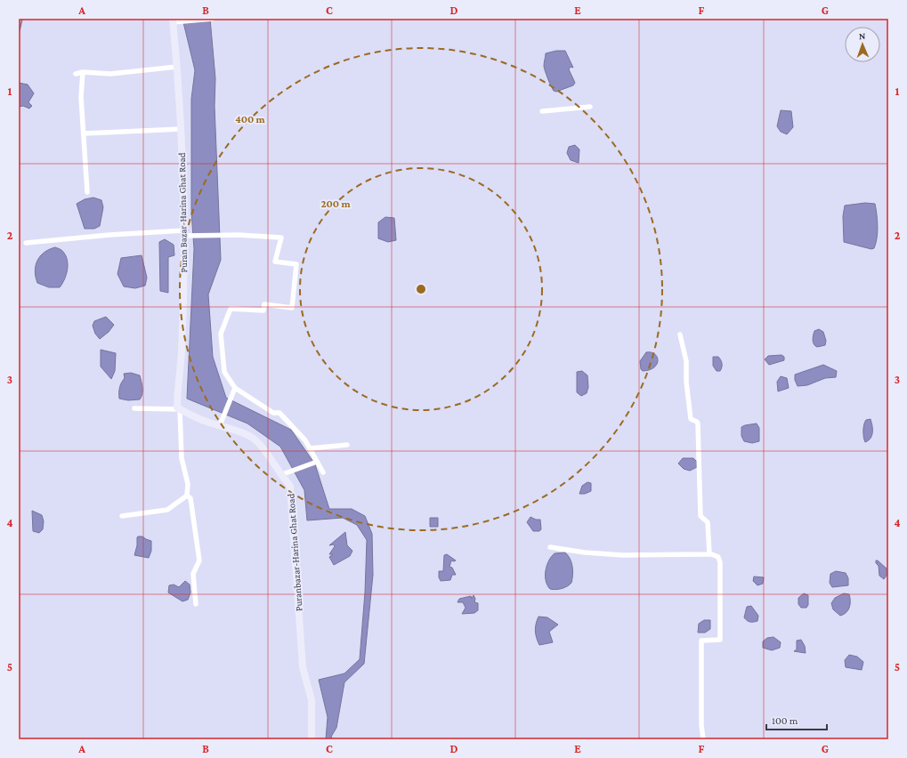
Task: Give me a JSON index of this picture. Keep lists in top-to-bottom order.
{
  "streets": {
    "main road": ["Puran Bazar-Harina Ghat Road", "Puranbazar-Harina Ghat Road"]
  },
  "crossings": [
    ["Puran Bazar-Harina Ghat Road", "Puranbazar-Harina Ghat Road"]
  ],
  "scale_bar": "100 m",
  "north": "top",
  "grid": {
    "columns": [
      "A",
      "B",
      "C",
      "D",
      "E",
      "F",
      "G"
    ],
    "rows": [
      "1",
      "2",
      "3",
      "4",
      "5"
    ]
  },
  "rings": ["400 m", "200 m"]
}
